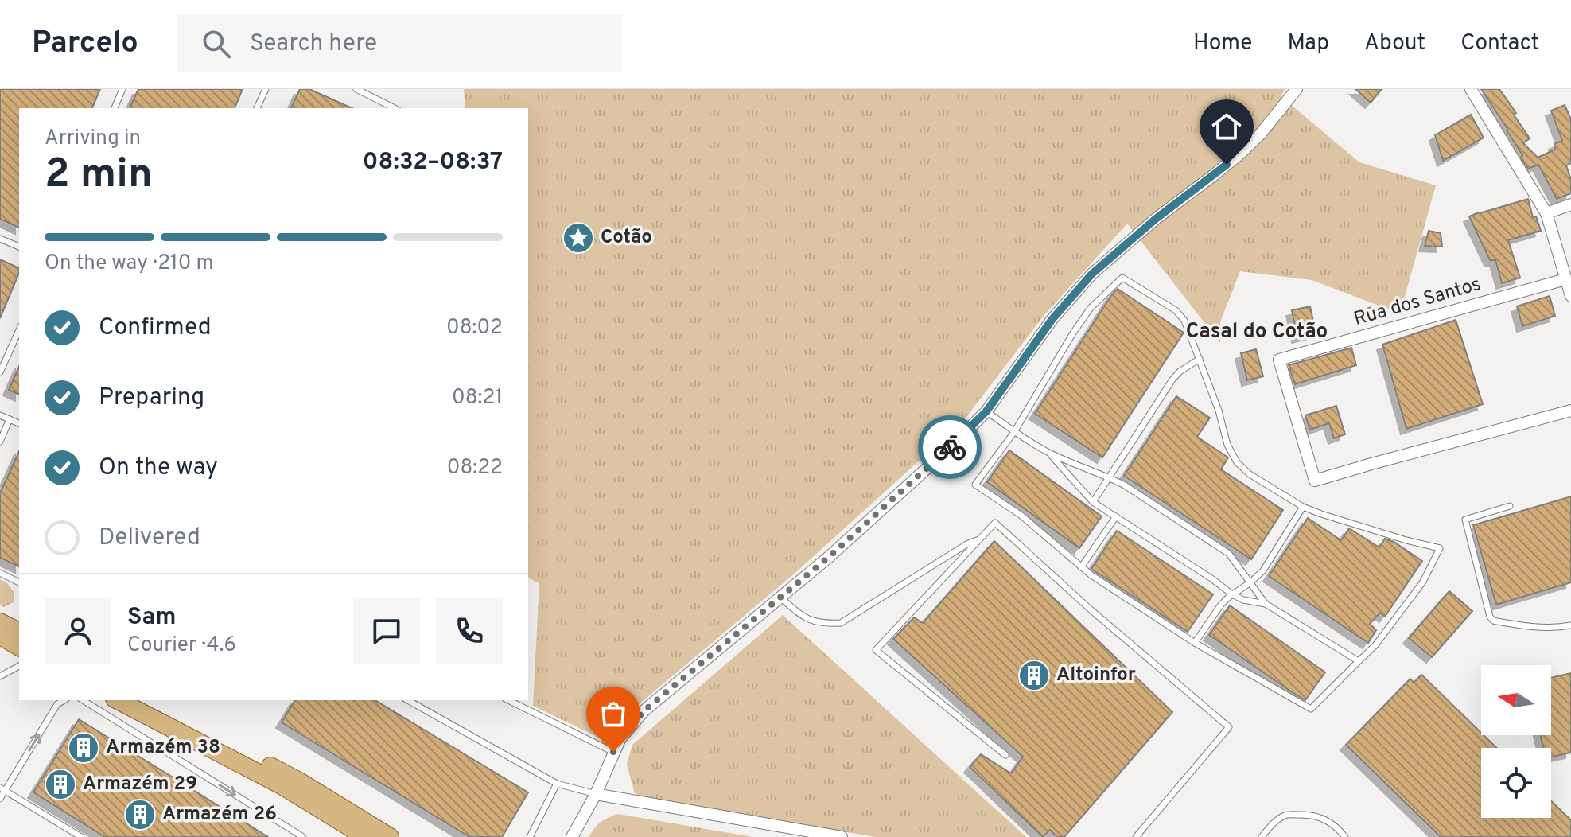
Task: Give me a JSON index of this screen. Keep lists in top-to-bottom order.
{
  "streets": {
    "street": ["Rua dos Santos"]
  },
  "districts": ["Casal do Cotão"],
  "places": {
    "place": ["Cotão"],
    "building": [
      "Altoinfor",
      "Armazém 38",
      "Armazém 29",
      "Armazém 26"
    ]
  },
  "north": "left",
  "page": {
    "header": "Parcelo",
    "search": "Search here",
    "nav": [
      "Home",
      "Map",
      "About",
      "Contact"
    ],
    "heading": ["2 min", "Arriving in", "08:32–08:37"],
    "panel": ["Sam", "Courier · 4.6"],
    "bar": "On the way · 210 m",
    "list": [
      ["Confirmed", "08:02"],
      ["Preparing", "08:21"],
      ["On the way", "08:22"],
      "Delivered"
    ]
  }
}
